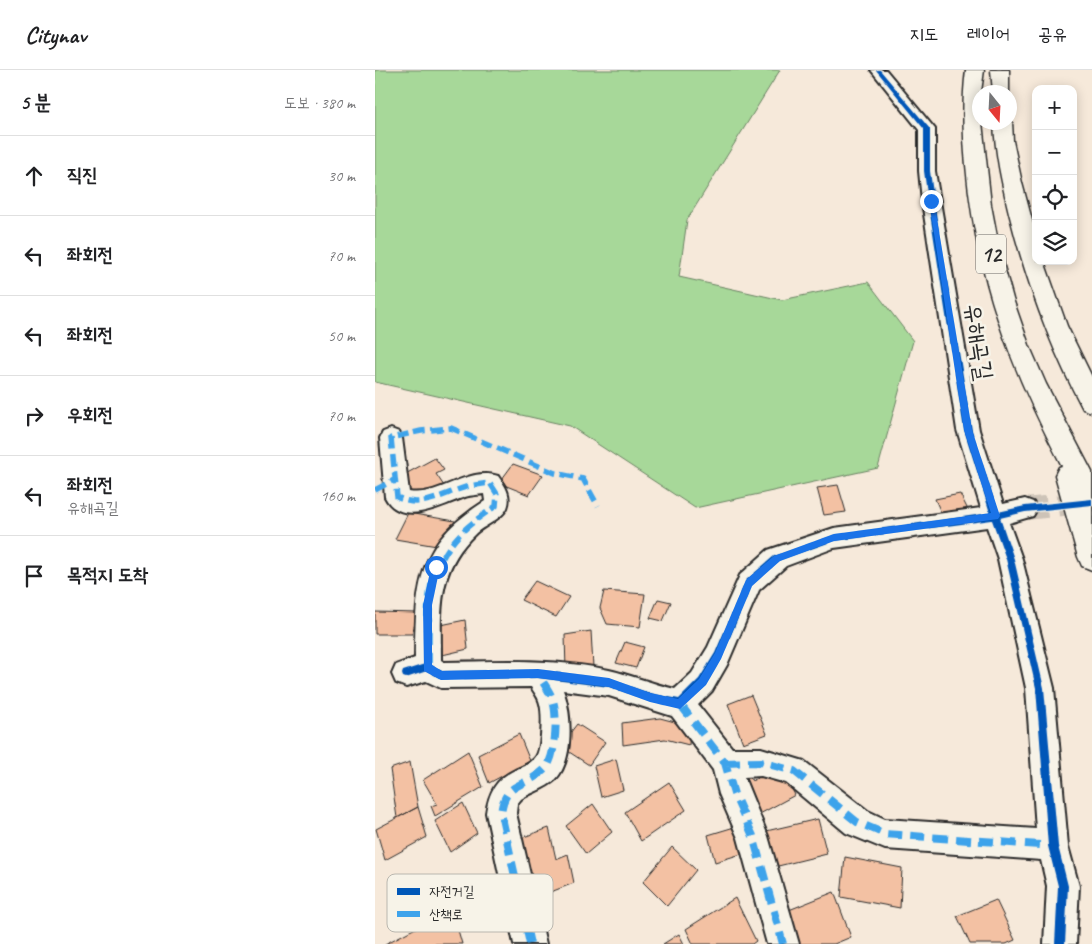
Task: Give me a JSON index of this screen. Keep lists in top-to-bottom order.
{
  "streets": {
    "highway": ["12"],
    "street": ["유해곡길"]
  },
  "legend": ["자전거길", "산책로"],
  "north": "bottom",
  "page": {
    "header": "Citynav",
    "nav": ["지도", "레이어", "공유"],
    "heading": ["5 분", "도보 · 380 m"],
    "map_buttons": ["+", "−"],
    "list": [
      ["직진", "30 m"],
      ["좌회전", "70 m"],
      ["좌회전", "50 m"],
      ["우회전", "70 m"],
      ["좌회전", "유해곡길", "160 m"],
      "목적지 도착"
    ]
  }
}
